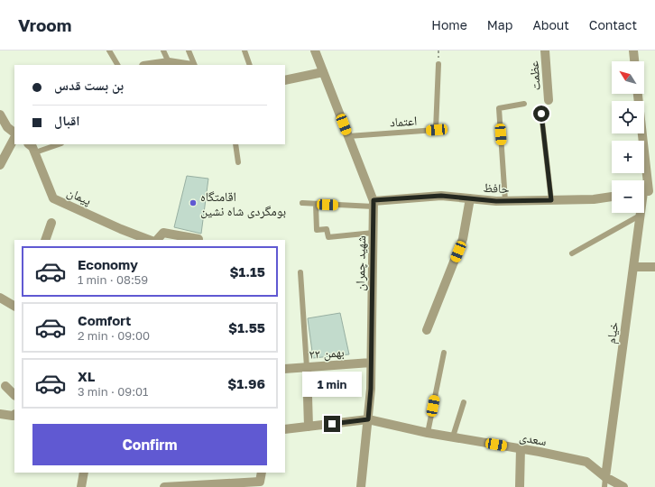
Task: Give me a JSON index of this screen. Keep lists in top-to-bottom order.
{
  "streets": {
    "street": [
      "عظمت",
      "حافظ",
      "پیمان",
      "شهید چمران",
      "خیام",
      "۲۲ بهمن",
      "سعدی"
    ],
    "lane": ["اعتماد"]
  },
  "crossings": [
    ["اعتماد", "شهید چمران"],
    ["حافظ", "شهید چمران"],
    ["شهید چمران", "۲۲ بهمن"],
    ["شهید چمران", "سعدی"],
    ["خیام", "سعدی"]
  ],
  "places": ["اقامتگاه بومگردی شاه نشین"],
  "north": "top left",
  "page": {
    "header": "Vroom",
    "nav": [
      "Home",
      "Map",
      "About",
      "Contact"
    ],
    "map_buttons": ["+", "−"],
    "banner": ["بن بست قدس", "اقبال"],
    "list": [
      {
        "name": "Economy",
        "note": "1 min · 08:59",
        "value": "$1.15"
      },
      {
        "name": "Comfort",
        "note": "2 min · 09:00",
        "value": "$1.55"
      },
      {
        "name": "XL",
        "note": "3 min · 09:01",
        "value": "$1.96"
      }
    ],
    "bubble": "1 min",
    "buttons": "Confirm"
  }
}
